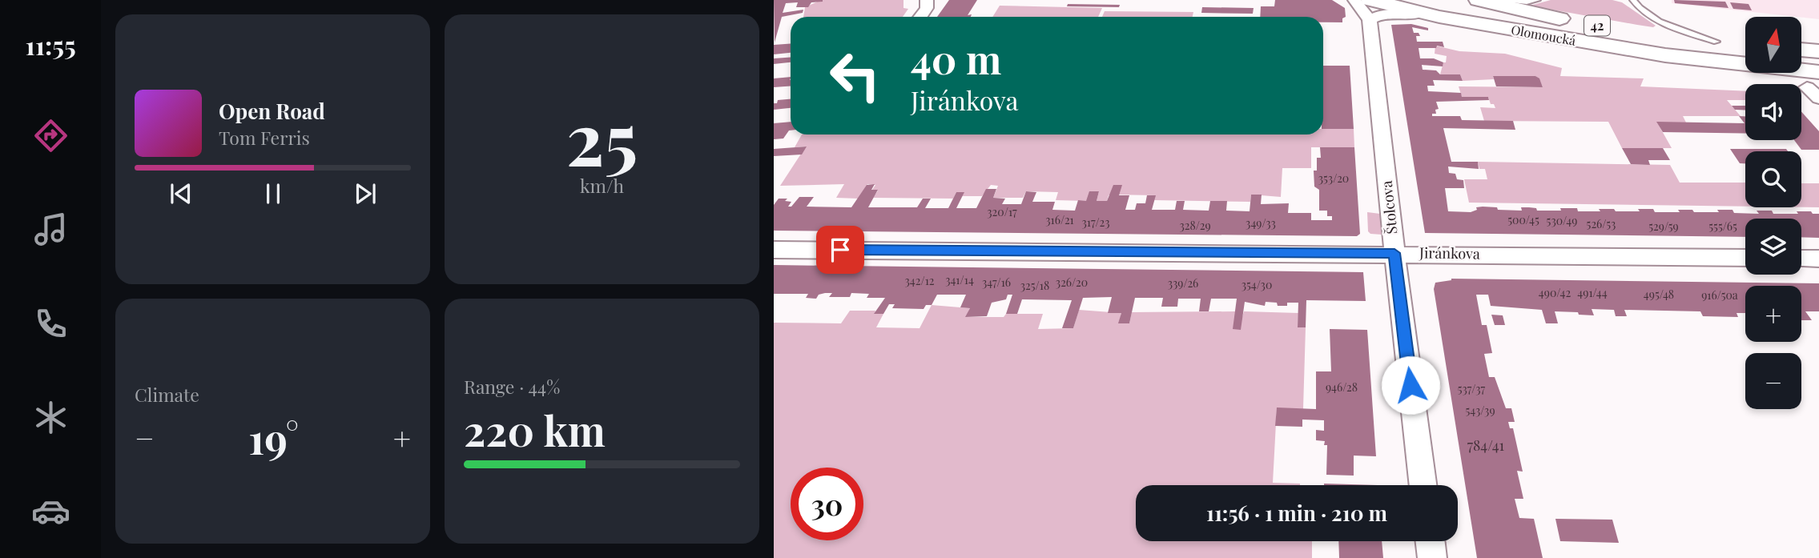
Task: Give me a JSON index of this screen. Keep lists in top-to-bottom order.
{
  "streets": {
    "main road": ["42", "Olomoucká"],
    "street": ["Štolcova", "Jiránkova"]
  },
  "crossings": [
    ["Olomoucká", "Štolcova"],
    ["Štolcova", "Jiránkova"]
  ],
  "house_numbers": [
    "353/20",
    "320/17",
    "316/21",
    "500/45",
    "530/49",
    "317/23",
    "349/33",
    "526/53",
    "328/29",
    "529/59",
    "555/65",
    "341/14",
    "342/12",
    "347/16",
    "326/20",
    "339/26",
    "354/30",
    "325/18",
    "490/42",
    "491/44",
    "495/48",
    "916/50a",
    "946/28",
    "537/37",
    "543/39",
    "784/41"
  ],
  "north": "top",
  "page": {
    "tabs": "11:55",
    "tile": [
      ["25", "km/h"],
      "Climate",
      ["Range · 44%", "220 km"]
    ],
    "map_buttons": ["+", "−"],
    "turn": ["40 m", "Jiránkova"],
    "song": ["Open Road", "Tom Ferris"],
    "heat": ["−", "19°", "+"],
    "limit": "30",
    "trip": "11:56 · 1 min · 210 m"
  }
}
